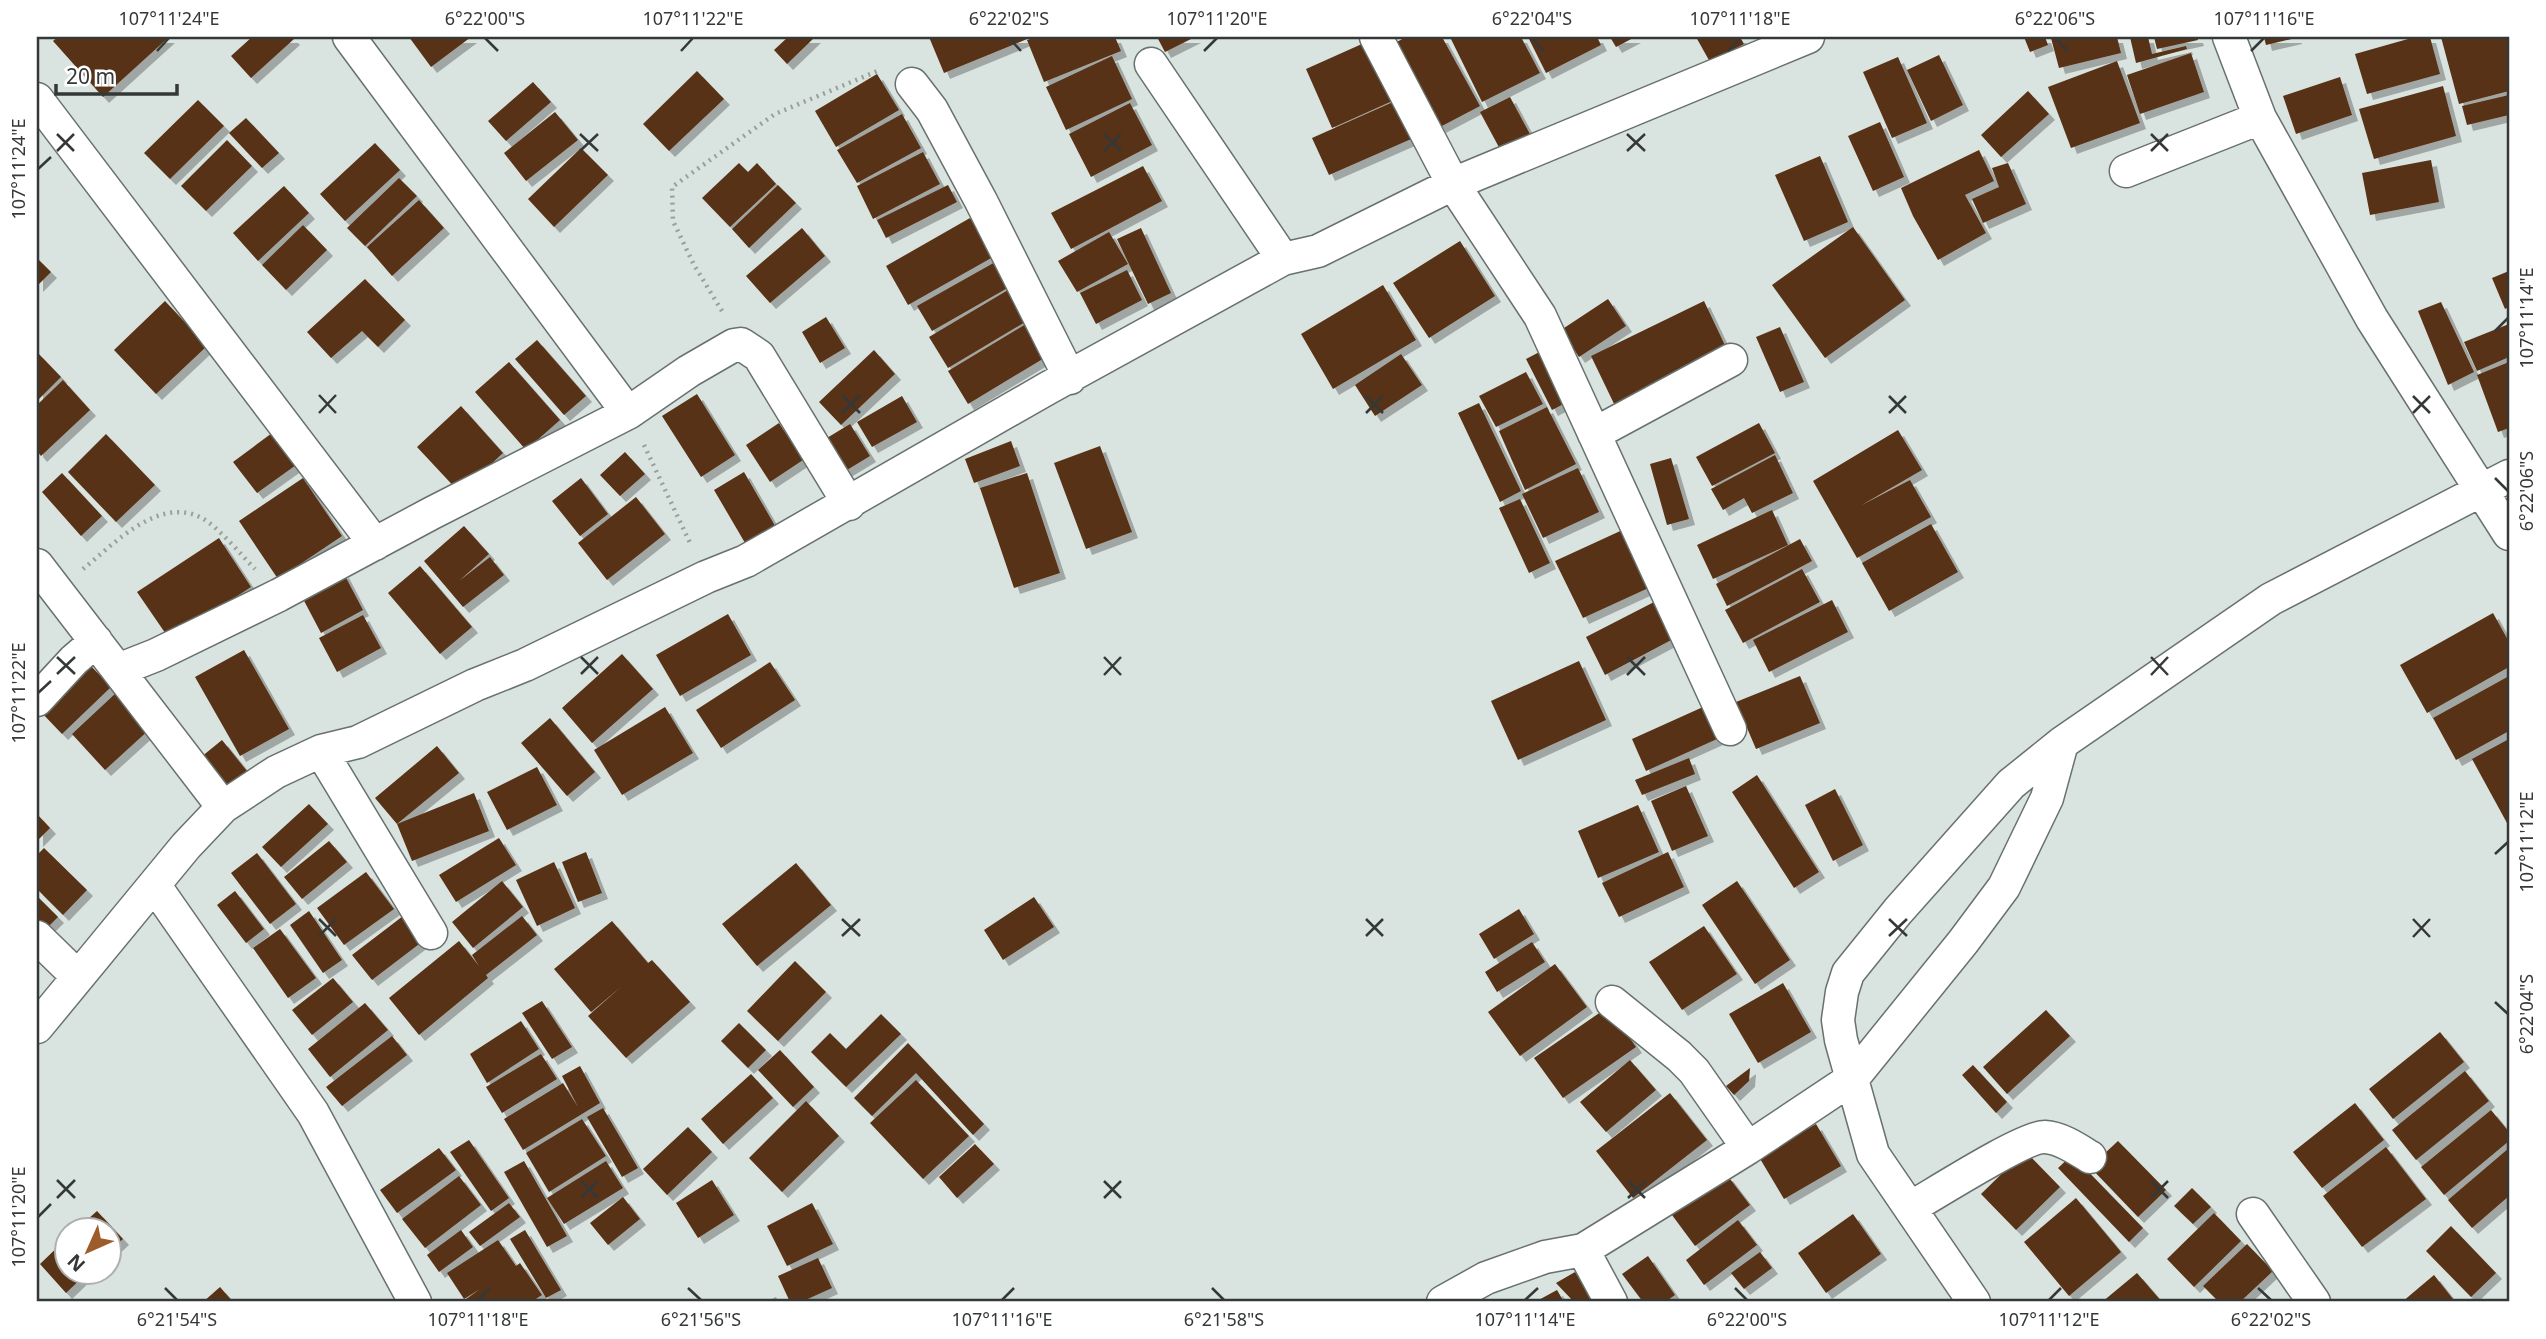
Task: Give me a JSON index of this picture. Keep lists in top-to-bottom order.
{
  "scale_bar": "20 m",
  "north": "bottom left",
  "coordinates": [
    "107°11'24\"E",
    "6°22'00\"S",
    "107°11'22\"E",
    "6°22'02\"S",
    "107°11'20\"E",
    "6°22'04\"S",
    "107°11'18\"E",
    "6°22'06\"S",
    "107°11'16\"E",
    "107°11'14\"E",
    "107°11'12\"E",
    "6°21'54\"S",
    "6°21'56\"S",
    "6°21'58\"S"
  ]
}
